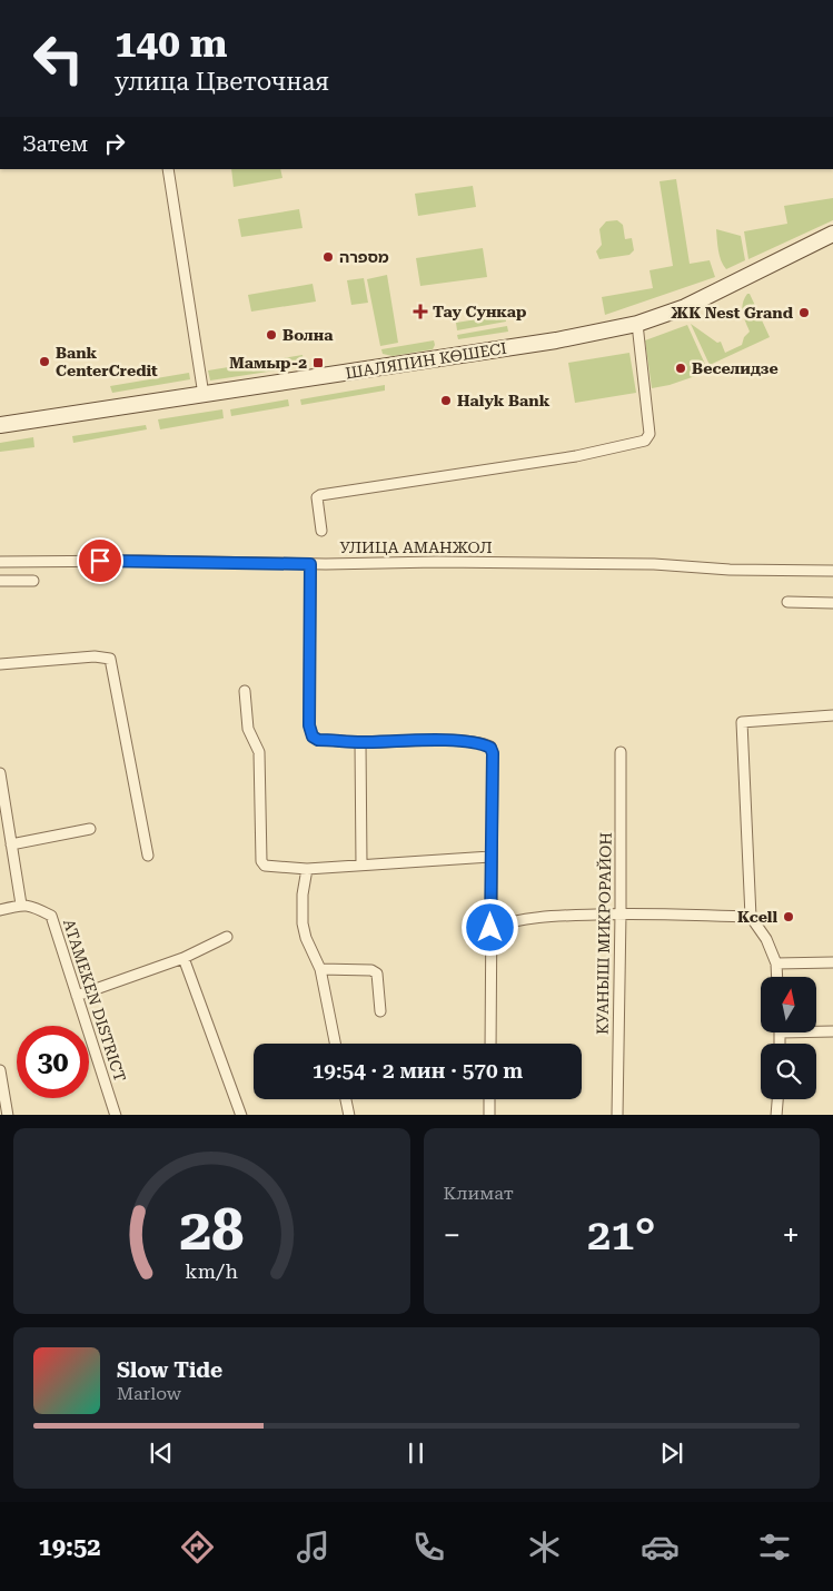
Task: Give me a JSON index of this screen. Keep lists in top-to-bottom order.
{
  "streets": {
    "main road": ["ШАЛЯПИН КӨШЕСІ"],
    "street": ["УЛИЦА АМАНЖОЛ", "КУАНЫШ МИКРОРАЙОН", "ATAMEKEN DISTRICT"]
  },
  "places": {
    "other": [
      "מספרה",
      "ЖК Nest Grand",
      "Волна",
      "Bank CenterCredit",
      "Веселидзе",
      "Halyk Bank",
      "Kcell"
    ],
    "health": ["Тау Сункар"],
    "transit": ["Мамыр-2"]
  },
  "north": "top",
  "page": {
    "turn": ["140 m", "улица Цветочная"],
    "then": "Затем",
    "limit": "30",
    "trip": "19:54 · 2 мин · 570 m",
    "tile": "Климат",
    "heat": ["−", "21°", "+"],
    "song": ["Slow Tide", "Marlow"],
    "tabs": "19:52",
    "gauge": ["28", "km/h"]
  }
}
